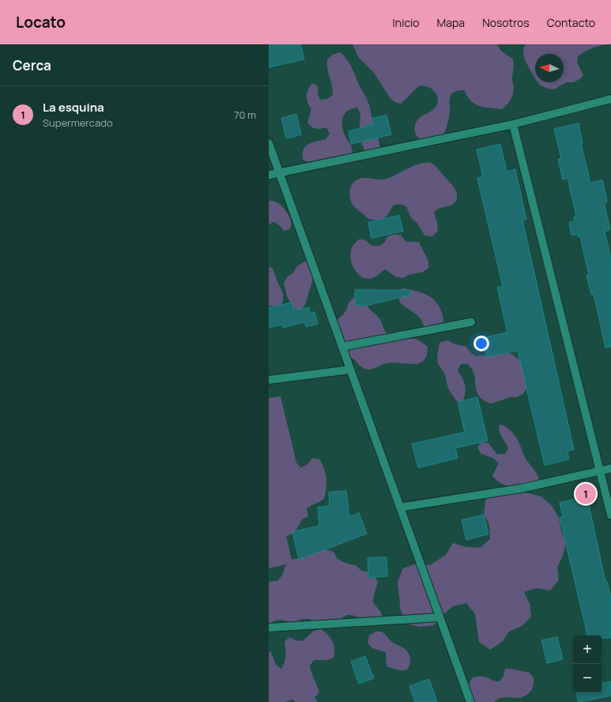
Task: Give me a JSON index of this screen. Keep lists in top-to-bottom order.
{
  "north": "left",
  "page": {
    "header": "Locato",
    "nav": [
      "Inicio",
      "Mapa",
      "Nosotros",
      "Contacto"
    ],
    "heading": "Cerca",
    "list": [
      {
        "mark": "1",
        "name": "La esquina",
        "note": "Supermercado",
        "value": "70 m"
      }
    ],
    "pins": "1",
    "map_buttons": ["+", "−"]
  }
}
